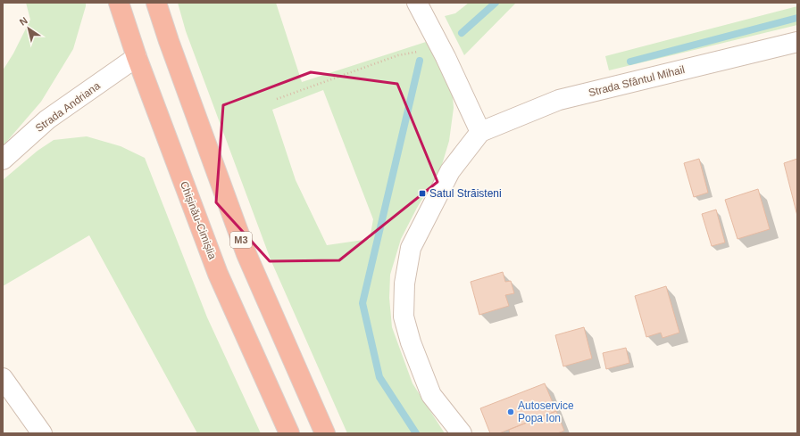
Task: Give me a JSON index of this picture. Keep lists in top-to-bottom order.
{
  "streets": {
    "highway": ["Chișinău-Cimișlia", "M3"],
    "street": ["Strada Sfântul Mihail", "Strada Andriana"]
  },
  "crossings": [
    ["Strada Andriana", "Chișinău-Cimișlia"]
  ],
  "places": {
    "transit": ["Satul Străisteni"],
    "other": ["Autoservice Popa Ion"]
  },
  "north": "top left"
}
